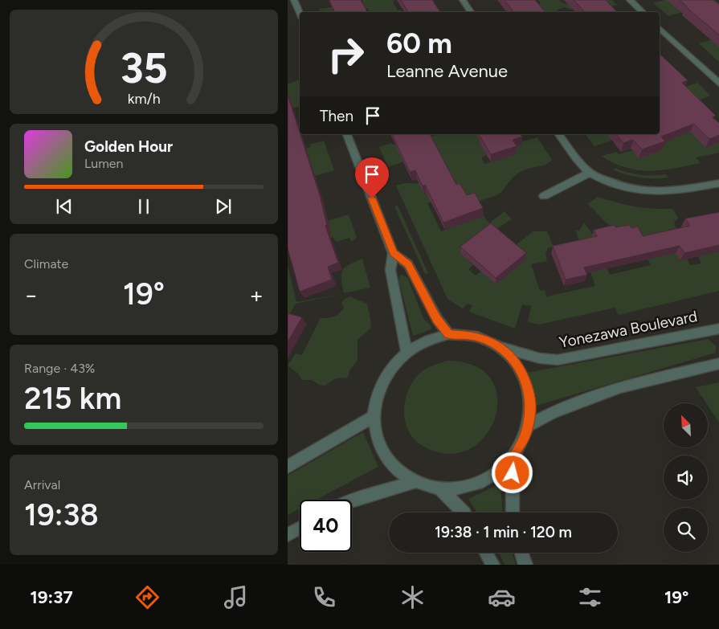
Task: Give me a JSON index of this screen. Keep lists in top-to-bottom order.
{
  "streets": {
    "street": ["Yonezawa Boulevard"]
  },
  "north": "top left",
  "page": {
    "turn": ["60 m", "Leanne Avenue"],
    "then": "Then",
    "song": ["Golden Hour", "Lumen"],
    "tile": [
      "Climate",
      ["Range · 43%", "215 km"],
      ["Arrival", "19:38"]
    ],
    "heat": ["−", "19°", "+"],
    "limit": "40",
    "trip": "19:38 · 1 min · 120 m",
    "tabs": ["19:37", "19°"],
    "gauge": ["35", "km/h"]
  }
}
